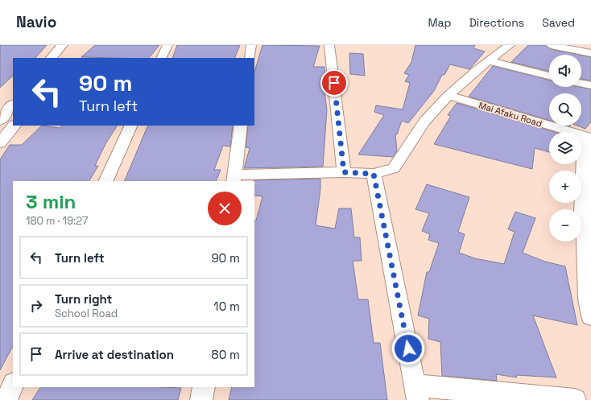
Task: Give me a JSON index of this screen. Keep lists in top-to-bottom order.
{
  "streets": {
    "street": ["Mai Afaku Road"]
  },
  "page": {
    "header": "Navio",
    "nav": ["Map", "Directions", "Saved"],
    "map_buttons": ["+", "−"],
    "turn": ["90 m", "Turn left"],
    "heading": ["3 min", "180 m · 19:27"],
    "list": [
      {
        "name": "Turn left",
        "value": "90 m"
      },
      {
        "name": "Turn right",
        "note": "School Road",
        "value": "10 m"
      },
      {
        "name": "Arrive at destination",
        "value": "80 m"
      }
    ]
  }
}
